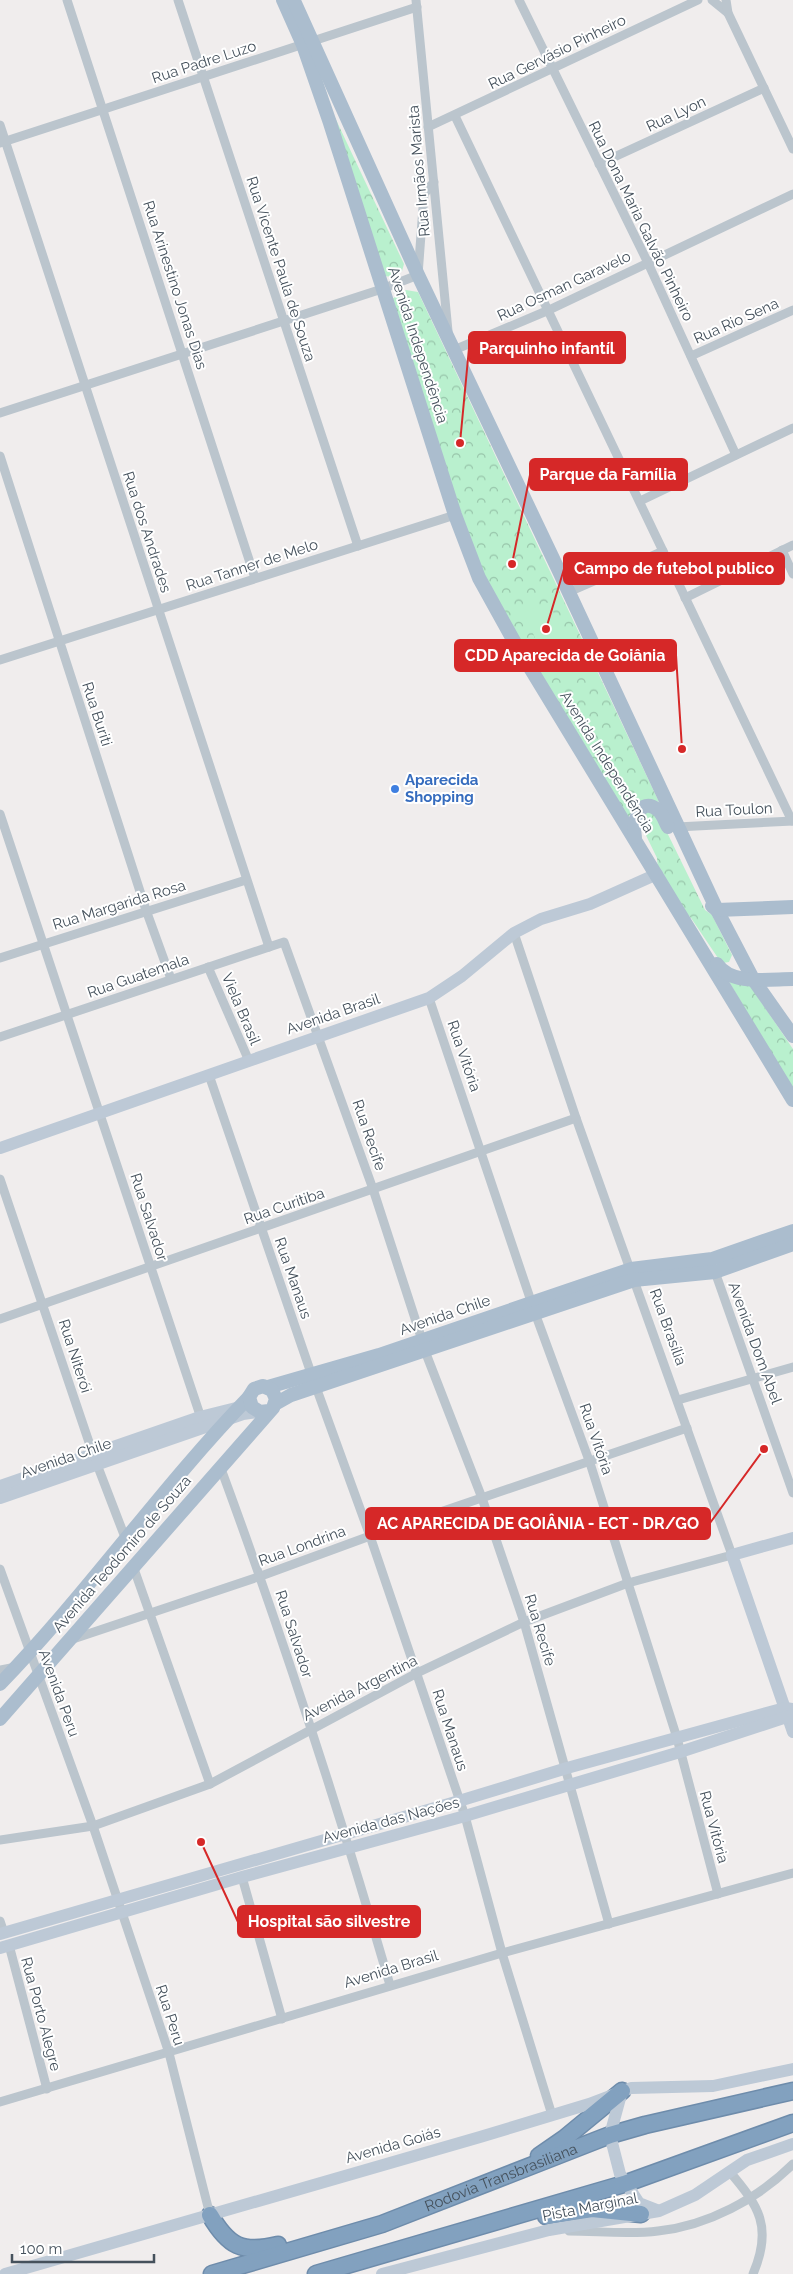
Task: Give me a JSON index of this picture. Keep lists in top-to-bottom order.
{
  "streets": {
    "highway": ["Rodovia Transbrasiliana"],
    "main road": ["Avenida Independência", "Avenida Chile", "Avenida Teodomiro de Souza"],
    "street": [
      "Rua Gervásio Pinheiro",
      "Rua Padre Luzo",
      "Rua Lyon",
      "Rua Irmãos Marista",
      "Rua Dona Maria Galvão Pinheiro",
      "Rua Vicente Paula de Souza",
      "Rua Arinestino Jonas Dias",
      "Rua Osman Garavelo",
      "Rua Rio Sena",
      "Rua dos Andrades",
      "Rua Tanner de Melo",
      "Rua Buriti",
      "Rua Toulon",
      "Rua Margarida Rosa",
      "Rua Guatemala",
      "Viela Brasil",
      "Avenida Brasil",
      "Rua Vitória",
      "Rua Recife",
      "Rua Curitiba",
      "Rua Salvador",
      "Rua Manaus",
      "Rua Brasília",
      "Avenida Dom Abel",
      "Rua Niterói",
      "Rua Londrina",
      "Avenida Argentina",
      "Avenida Peru",
      "Avenida das Nações",
      "Rua Porto Alegre",
      "Rua Peru",
      "Avenida Goiás",
      "Pista Marginal"
    ]
  },
  "crossings": [
    ["Rua Gervásio Pinheiro", "Rua Irmãos Marista"],
    ["Rua Gervásio Pinheiro", "Rua Dona Maria Galvão Pinheiro"],
    ["Rua Padre Luzo", "Rua Irmãos Marista"],
    ["Rua Padre Luzo", "Rua Vicente Paula de Souza"],
    ["Rua Padre Luzo", "Rua Arinestino Jonas Dias"],
    ["Rua Padre Luzo", "Avenida Independência"],
    ["Rua Padre Luzo", "Rua dos Andrades"],
    ["Rua Lyon", "Rua Dona Maria Galvão Pinheiro"],
    ["Rua Irmãos Marista", "Rua Osman Garavelo"],
    ["Rua Irmãos Marista", "Avenida Independência"],
    ["Rua Dona Maria Galvão Pinheiro", "Rua Osman Garavelo"],
    ["Rua Dona Maria Galvão Pinheiro", "Rua Rio Sena"],
    ["Rua Vicente Paula de Souza", "Rua Tanner de Melo"],
    ["Rua Arinestino Jonas Dias", "Rua Tanner de Melo"],
    ["Rua Osman Garavelo", "Avenida Independência"],
    ["Avenida Independência", "Rua Tanner de Melo"],
    ["Avenida Independência", "Rua Toulon"],
    ["Avenida Independência", "Avenida Brasil"],
    ["Rua dos Andrades", "Rua Tanner de Melo"],
    ["Rua dos Andrades", "Rua Margarida Rosa"],
    ["Rua dos Andrades", "Rua Guatemala"],
    ["Rua Tanner de Melo", "Rua Buriti"],
    ["Rua Buriti", "Rua Margarida Rosa"],
    ["Rua Buriti", "Rua Guatemala"],
    ["Rua Margarida Rosa", "Rua Salvador"],
    ["Rua Guatemala", "Viela Brasil"],
    ["Rua Guatemala", "Rua Recife"],
    ["Rua Guatemala", "Rua Salvador"],
    ["Viela Brasil", "Avenida Brasil"],
    ["Avenida Brasil", "Rua Vitória"],
    ["Avenida Brasil", "Rua Recife"],
    ["Avenida Brasil", "Rua Salvador"],
    ["Avenida Brasil", "Rua Manaus"],
    ["Avenida Brasil", "Rua Brasília"],
    ["Avenida Brasil", "Rua Porto Alegre"],
    ["Avenida Brasil", "Rua Peru"],
    ["Rua Vitória", "Rua Curitiba"],
    ["Rua Vitória", "Avenida Chile"],
    ["Rua Vitória", "Rua Londrina"],
    ["Rua Vitória", "Avenida Argentina"],
    ["Rua Vitória", "Avenida das Nações"],
    ["Rua Recife", "Rua Curitiba"],
    ["Rua Recife", "Avenida Chile"],
    ["Rua Recife", "Rua Londrina"],
    ["Rua Recife", "Avenida Argentina"],
    ["Rua Recife", "Avenida das Nações"],
    ["Rua Curitiba", "Rua Salvador"],
    ["Rua Curitiba", "Rua Manaus"],
    ["Rua Curitiba", "Rua Brasília"],
    ["Rua Curitiba", "Rua Niterói"],
    ["Rua Salvador", "Avenida Chile"],
    ["Rua Salvador", "Rua Londrina"],
    ["Rua Salvador", "Avenida Teodomiro de Souza"],
    ["Rua Salvador", "Avenida Argentina"],
    ["Rua Salvador", "Avenida das Nações"],
    ["Rua Manaus", "Avenida Chile"],
    ["Rua Manaus", "Rua Londrina"],
    ["Rua Manaus", "Avenida Argentina"],
    ["Rua Manaus", "Avenida das Nações"],
    ["Rua Manaus", "Avenida Goiás"],
    ["Avenida Chile", "Rua Brasília"],
    ["Avenida Chile", "Avenida Dom Abel"],
    ["Avenida Chile", "Rua Niterói"],
    ["Avenida Chile", "Avenida Teodomiro de Souza"],
    ["Rua Brasília", "Rua Londrina"],
    ["Rua Brasília", "Avenida Argentina"],
    ["Rua Brasília", "Avenida das Nações"],
    ["Rua Niterói", "Avenida Teodomiro de Souza"],
    ["Rua Londrina", "Avenida Teodomiro de Souza"],
    ["Avenida Teodomiro de Souza", "Avenida Peru"],
    ["Avenida Argentina", "Avenida Peru"],
    ["Avenida Argentina", "Rua Peru"],
    ["Avenida Peru", "Rua Peru"],
    ["Avenida das Nações", "Rua Porto Alegre"],
    ["Avenida das Nações", "Rua Peru"],
    ["Rua Peru", "Avenida Goiás"]
  ],
  "places": [
    "Parquinho infantíl",
    "Parque da Família",
    "Campo de futebol publico",
    "CDD Aparecida de Goiânia",
    "Aparecida Shopping",
    "AC APARECIDA DE GOIÂNIA - ECT - DR/GO",
    "Hospital são silvestre"
  ],
  "scale_bar": "100 m"
}
